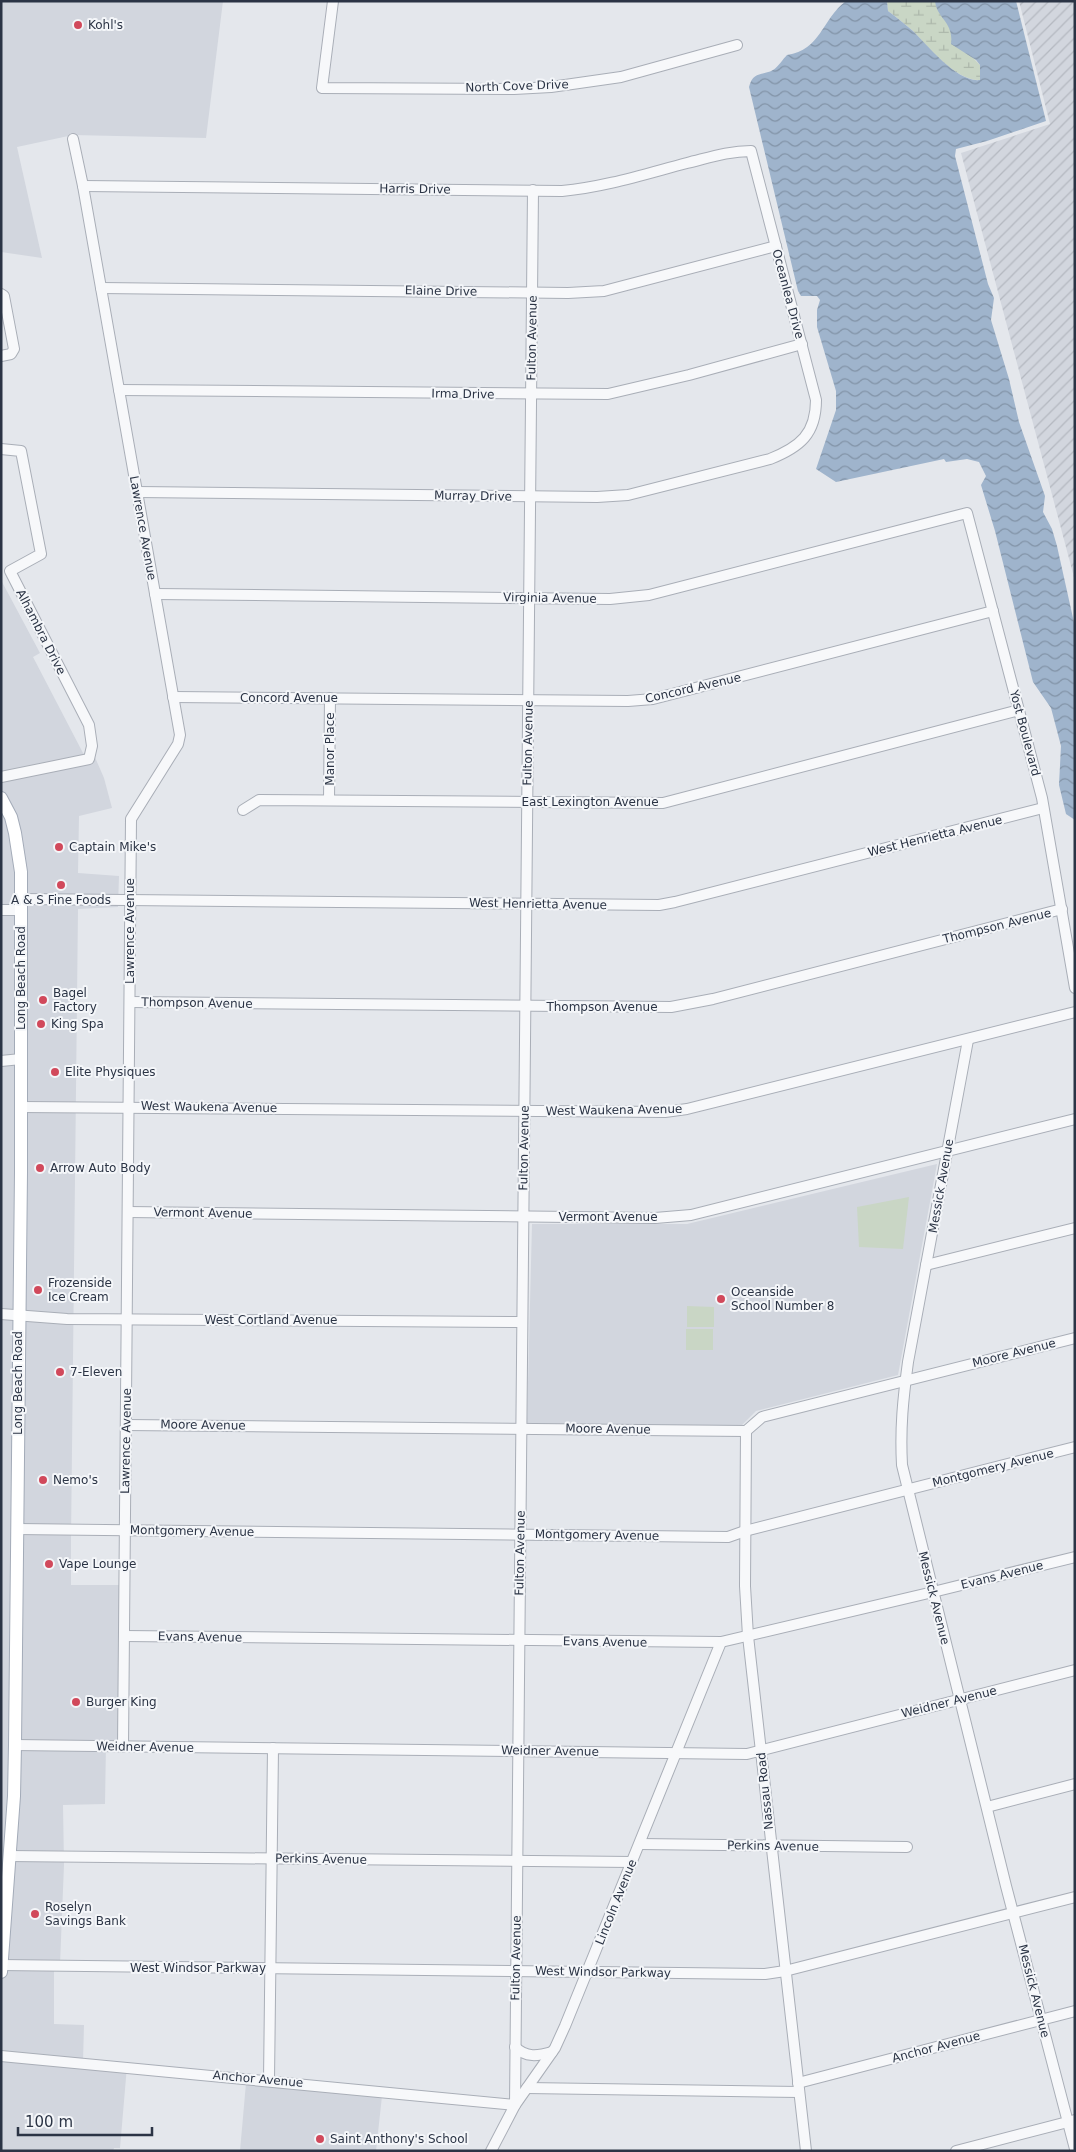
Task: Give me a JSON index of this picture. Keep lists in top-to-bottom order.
{
  "streets": {
    "main road": ["Long Beach Road"],
    "street": [
      "North Cove Drive",
      "Harris Drive",
      "Elaine Drive",
      "Oceanlea Drive",
      "Fulton Avenue",
      "Irma Drive",
      "Murray Drive",
      "Lawrence Avenue",
      "Virginia Avenue",
      "Alhambra Drive",
      "Concord Avenue",
      "Yost Boulevard",
      "Manor Place",
      "East Lexington Avenue",
      "West Henrietta Avenue",
      "Thompson Avenue",
      "West Waukena Avenue",
      "Messick Avenue",
      "Vermont Avenue",
      "West Cortland Avenue",
      "Moore Avenue",
      "Montgomery Avenue",
      "Evans Avenue",
      "Weidner Avenue",
      "Nassau Road",
      "Perkins Avenue",
      "Lincoln Avenue",
      "West Windsor Parkway",
      "Anchor Avenue"
    ]
  },
  "crossings": [
    ["Harris Drive", "Oceanlea Drive"],
    ["Harris Drive", "Fulton Avenue"],
    ["Harris Drive", "Lawrence Avenue"],
    ["Elaine Drive", "Oceanlea Drive"],
    ["Elaine Drive", "Fulton Avenue"],
    ["Elaine Drive", "Lawrence Avenue"],
    ["Oceanlea Drive", "Irma Drive"],
    ["Oceanlea Drive", "Murray Drive"],
    ["Fulton Avenue", "Irma Drive"],
    ["Fulton Avenue", "Murray Drive"],
    ["Fulton Avenue", "Virginia Avenue"],
    ["Fulton Avenue", "Concord Avenue"],
    ["Fulton Avenue", "East Lexington Avenue"],
    ["Fulton Avenue", "West Henrietta Avenue"],
    ["Fulton Avenue", "Thompson Avenue"],
    ["Fulton Avenue", "West Waukena Avenue"],
    ["Fulton Avenue", "Vermont Avenue"],
    ["Fulton Avenue", "West Cortland Avenue"],
    ["Fulton Avenue", "Moore Avenue"],
    ["Fulton Avenue", "Montgomery Avenue"],
    ["Fulton Avenue", "Evans Avenue"],
    ["Fulton Avenue", "Weidner Avenue"],
    ["Fulton Avenue", "Perkins Avenue"],
    ["Fulton Avenue", "Lincoln Avenue"],
    ["Fulton Avenue", "West Windsor Parkway"],
    ["Fulton Avenue", "Anchor Avenue"],
    ["Irma Drive", "Lawrence Avenue"],
    ["Murray Drive", "Lawrence Avenue"],
    ["Lawrence Avenue", "Virginia Avenue"],
    ["Lawrence Avenue", "Concord Avenue"],
    ["Lawrence Avenue", "West Henrietta Avenue"],
    ["Lawrence Avenue", "Thompson Avenue"],
    ["Lawrence Avenue", "West Waukena Avenue"],
    ["Lawrence Avenue", "Vermont Avenue"],
    ["Lawrence Avenue", "West Cortland Avenue"],
    ["Lawrence Avenue", "Moore Avenue"],
    ["Lawrence Avenue", "Montgomery Avenue"],
    ["Lawrence Avenue", "Evans Avenue"],
    ["Lawrence Avenue", "Weidner Avenue"],
    ["Virginia Avenue", "Yost Boulevard"],
    ["Concord Avenue", "Yost Boulevard"],
    ["Concord Avenue", "Manor Place"],
    ["Yost Boulevard", "East Lexington Avenue"],
    ["Yost Boulevard", "West Henrietta Avenue"],
    ["Yost Boulevard", "Thompson Avenue"],
    ["Manor Place", "East Lexington Avenue"],
    ["West Henrietta Avenue", "Long Beach Road"],
    ["Long Beach Road", "West Waukena Avenue"],
    ["Long Beach Road", "West Cortland Avenue"],
    ["Long Beach Road", "Montgomery Avenue"],
    ["Long Beach Road", "Weidner Avenue"],
    ["Long Beach Road", "Perkins Avenue"],
    ["Long Beach Road", "West Windsor Parkway"],
    ["West Waukena Avenue", "Messick Avenue"],
    ["Messick Avenue", "Vermont Avenue"],
    ["Messick Avenue", "Moore Avenue"],
    ["Messick Avenue", "Montgomery Avenue"],
    ["Messick Avenue", "Evans Avenue"],
    ["Messick Avenue", "Weidner Avenue"],
    ["Messick Avenue", "West Windsor Parkway"],
    ["Messick Avenue", "Anchor Avenue"],
    ["Moore Avenue", "Nassau Road"],
    ["Montgomery Avenue", "Nassau Road"],
    ["Evans Avenue", "Nassau Road"],
    ["Evans Avenue", "Lincoln Avenue"],
    ["Weidner Avenue", "Nassau Road"],
    ["Weidner Avenue", "Lincoln Avenue"],
    ["Nassau Road", "Perkins Avenue"],
    ["Nassau Road", "West Windsor Parkway"],
    ["Nassau Road", "Anchor Avenue"],
    ["Perkins Avenue", "Lincoln Avenue"],
    ["Lincoln Avenue", "West Windsor Parkway"],
    ["Lincoln Avenue", "Anchor Avenue"]
  ],
  "places": [
    "Kohl's",
    "Captain Mike's",
    "A & S Fine Foods",
    "Bagel Factory",
    "King Spa",
    "Elite Physiques",
    "Arrow Auto Body",
    "Frozenside Ice Cream",
    "Oceanside School Number 8",
    "7-Eleven",
    "Nemo's",
    "Vape Lounge",
    "Burger King",
    "Roselyn Savings Bank",
    "Saint Anthony's School"
  ],
  "scale_bar": "100 m"
}
